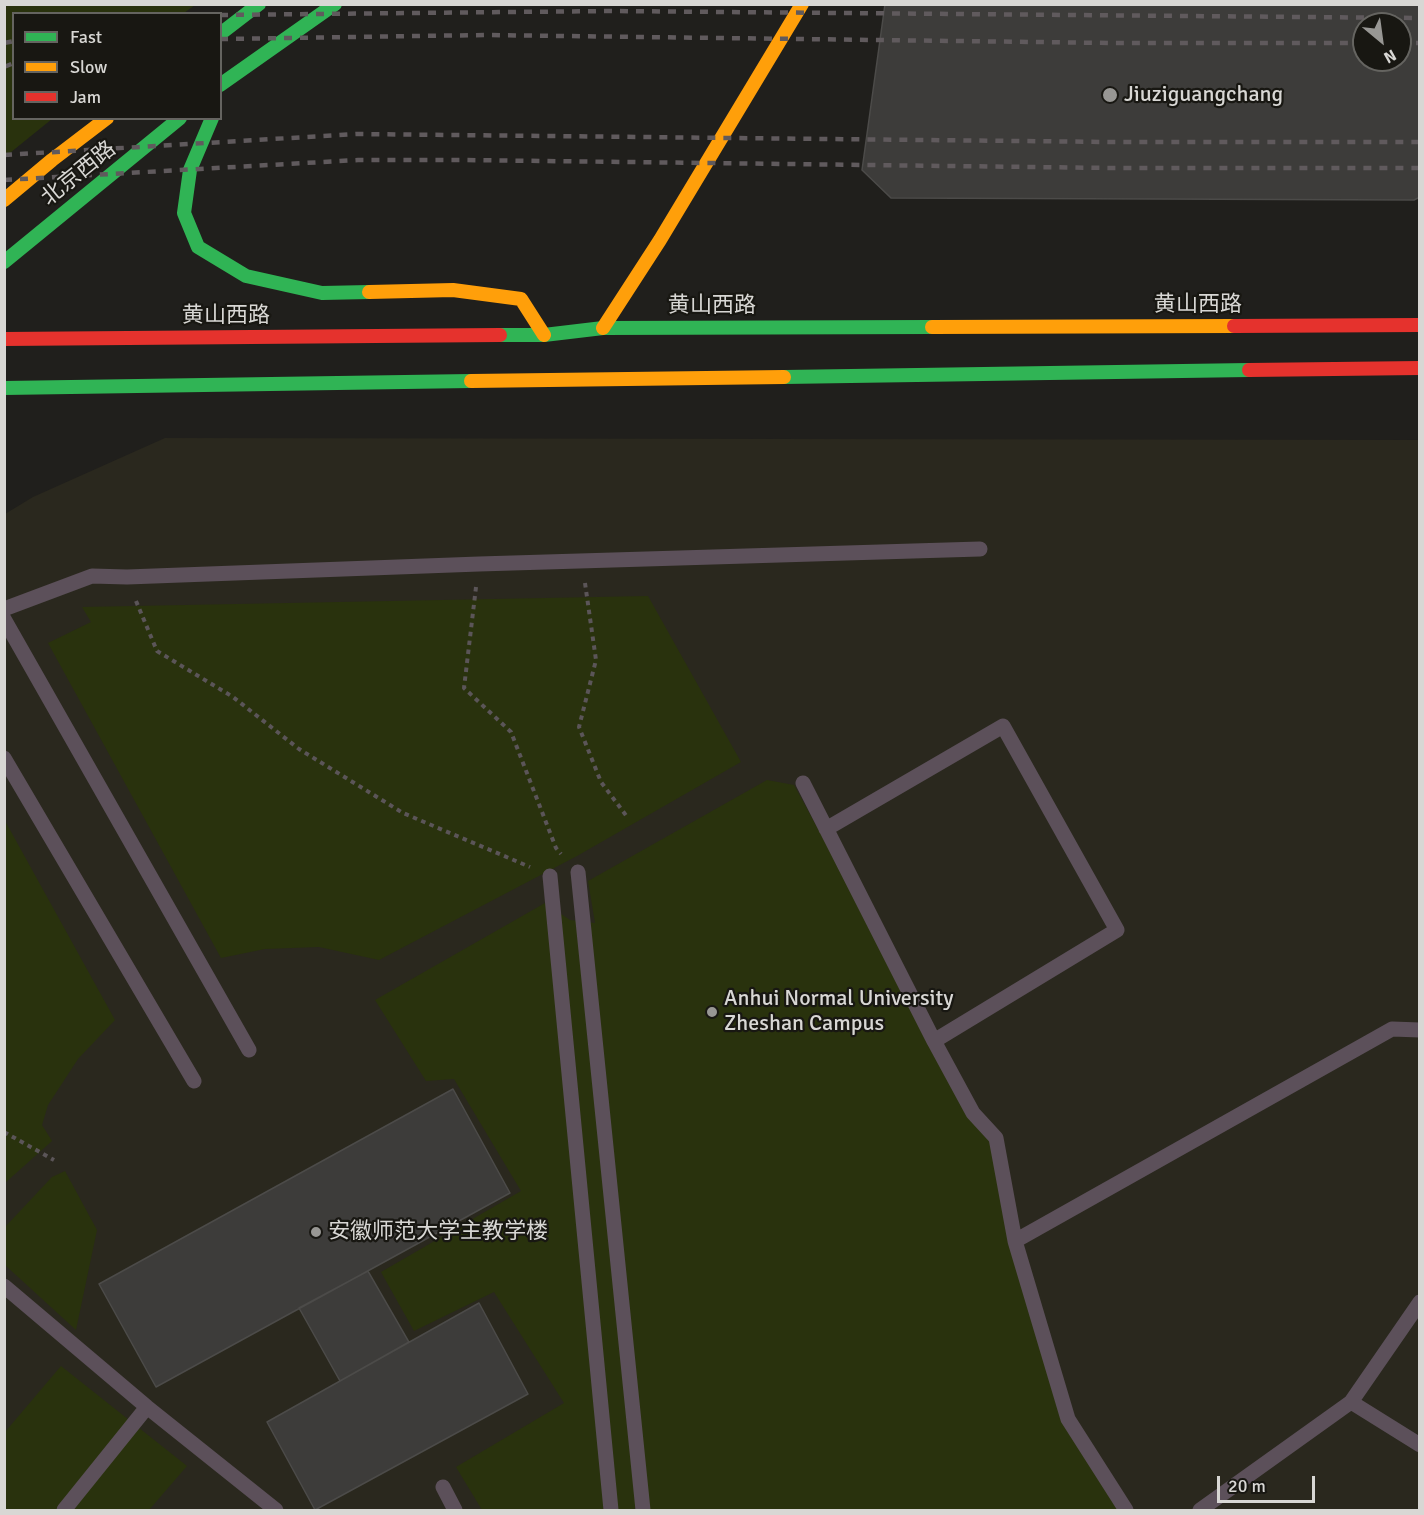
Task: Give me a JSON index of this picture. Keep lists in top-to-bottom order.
{
  "streets": {
    "main road": ["北京西路", "黄山西路"]
  },
  "places": ["Jiuziguangchang", "Anhui Normal University Zheshan Campus", "安徽师范大学主教学楼"],
  "legend": ["Fast", "Slow", "Jam"],
  "scale_bar": "20 m",
  "north": "bottom right"
}
